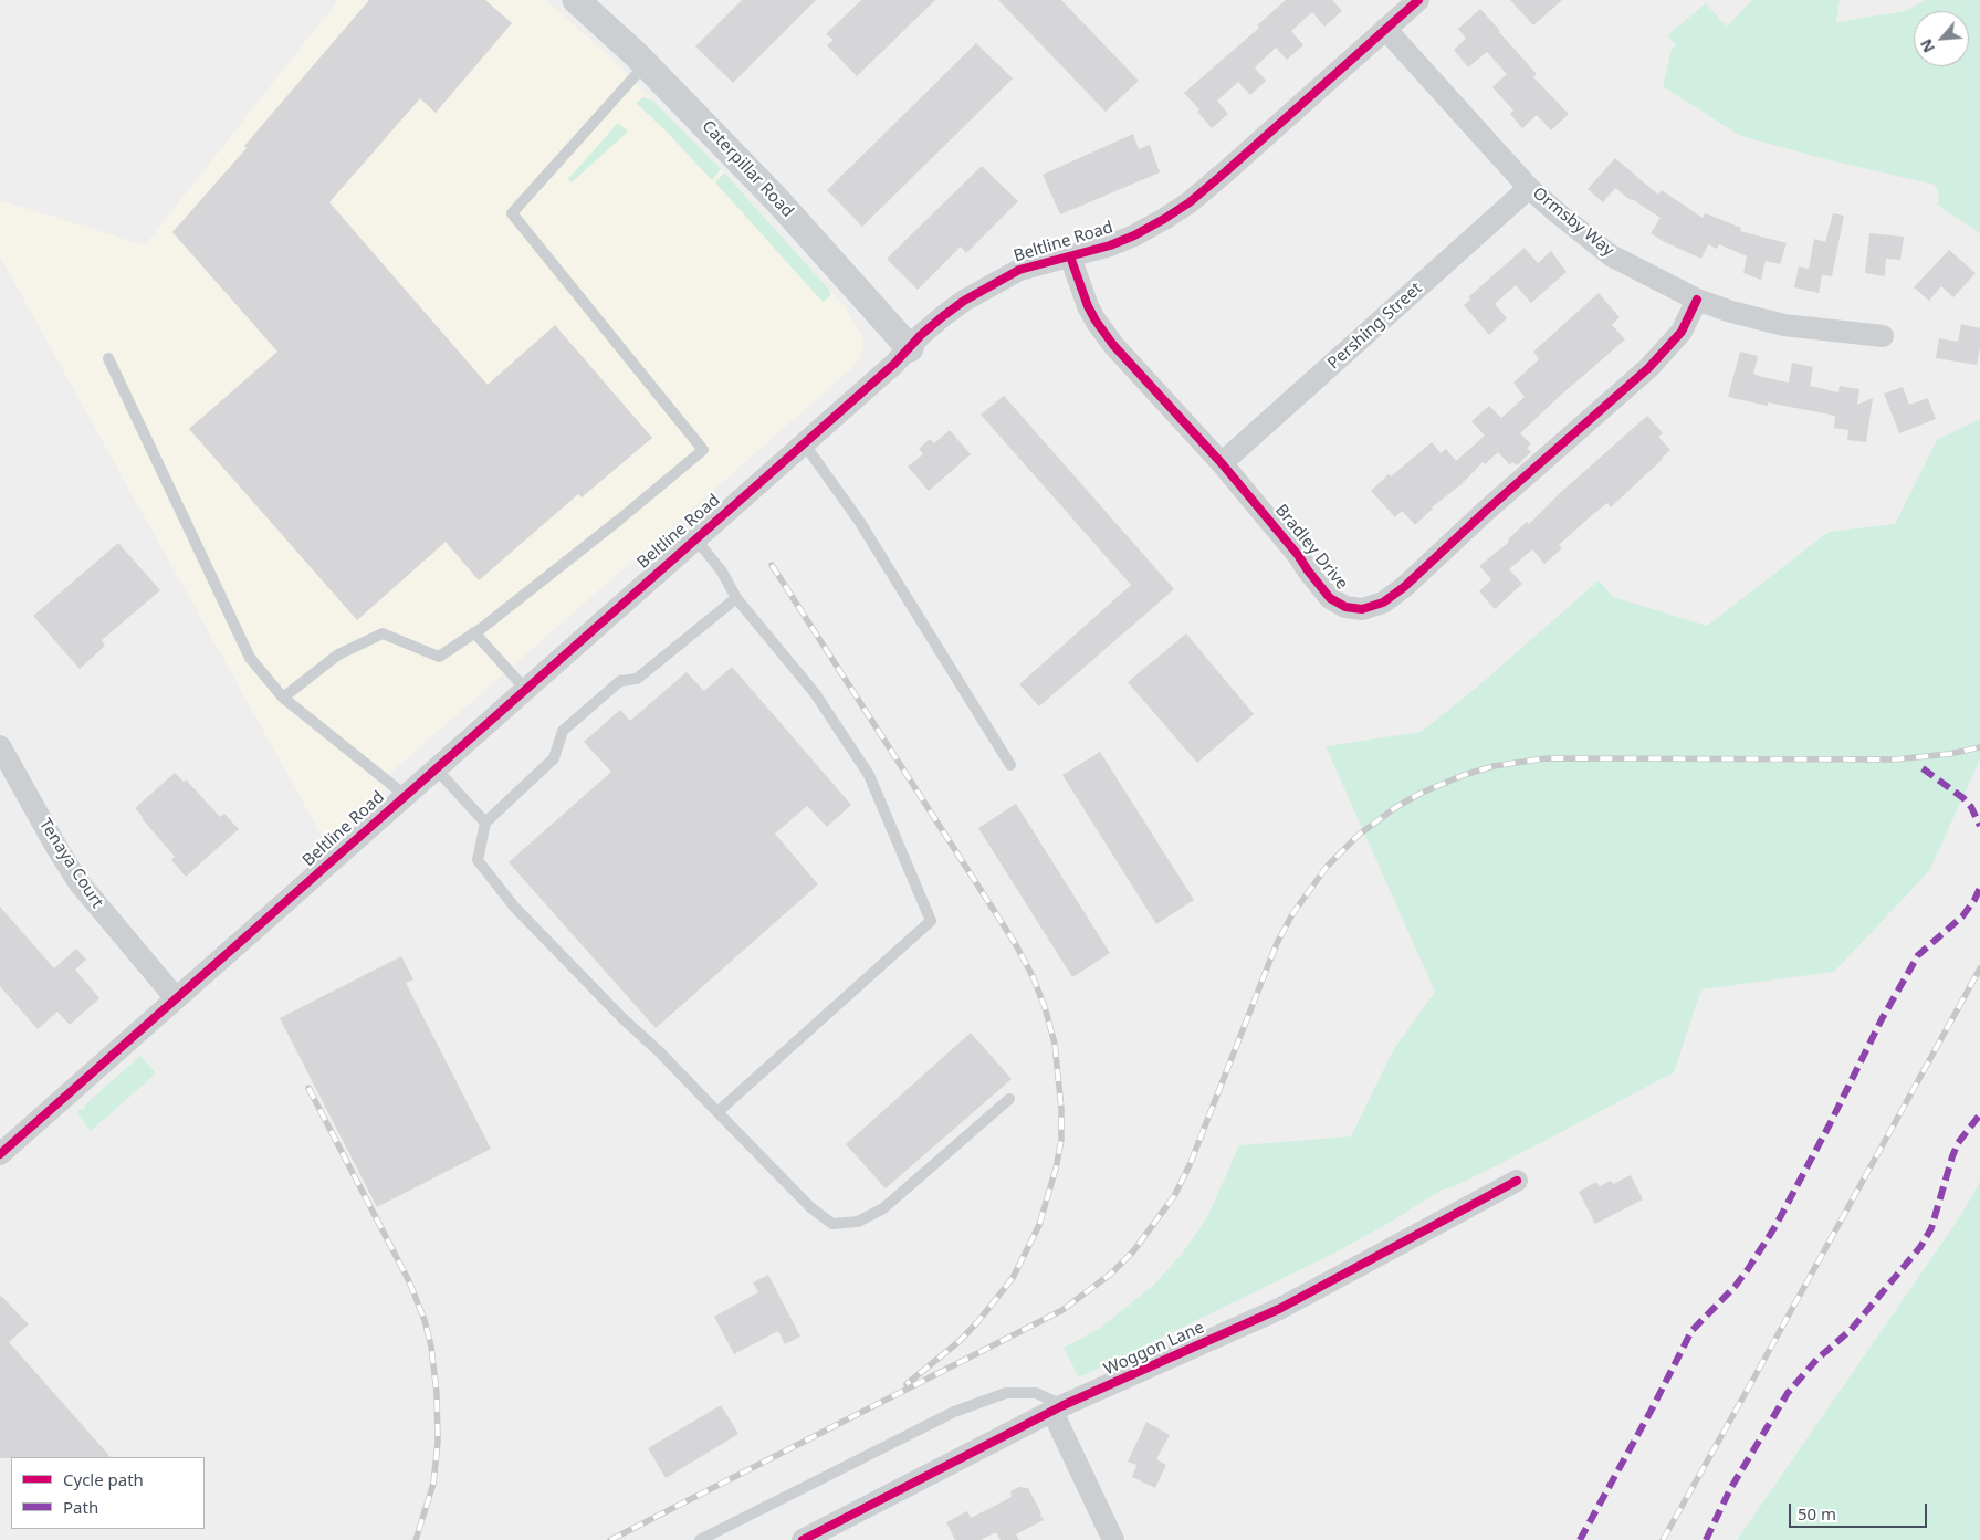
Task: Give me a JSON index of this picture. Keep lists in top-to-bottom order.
{
  "streets": {
    "street": [
      "Caterpillar Road",
      "Ormsby Way",
      "Beltline Road",
      "Pershing Street",
      "Bradley Drive",
      "Tenaya Court",
      "Woggon Lane"
    ]
  },
  "crossings": [
    ["Caterpillar Road", "Beltline Road"],
    ["Ormsby Way", "Beltline Road"],
    ["Ormsby Way", "Pershing Street"],
    ["Ormsby Way", "Bradley Drive"],
    ["Beltline Road", "Bradley Drive"],
    ["Beltline Road", "Tenaya Court"],
    ["Pershing Street", "Bradley Drive"]
  ],
  "legend": ["Cycle path", "Path"],
  "scale_bar": "50 m",
  "north": "bottom left"
}
